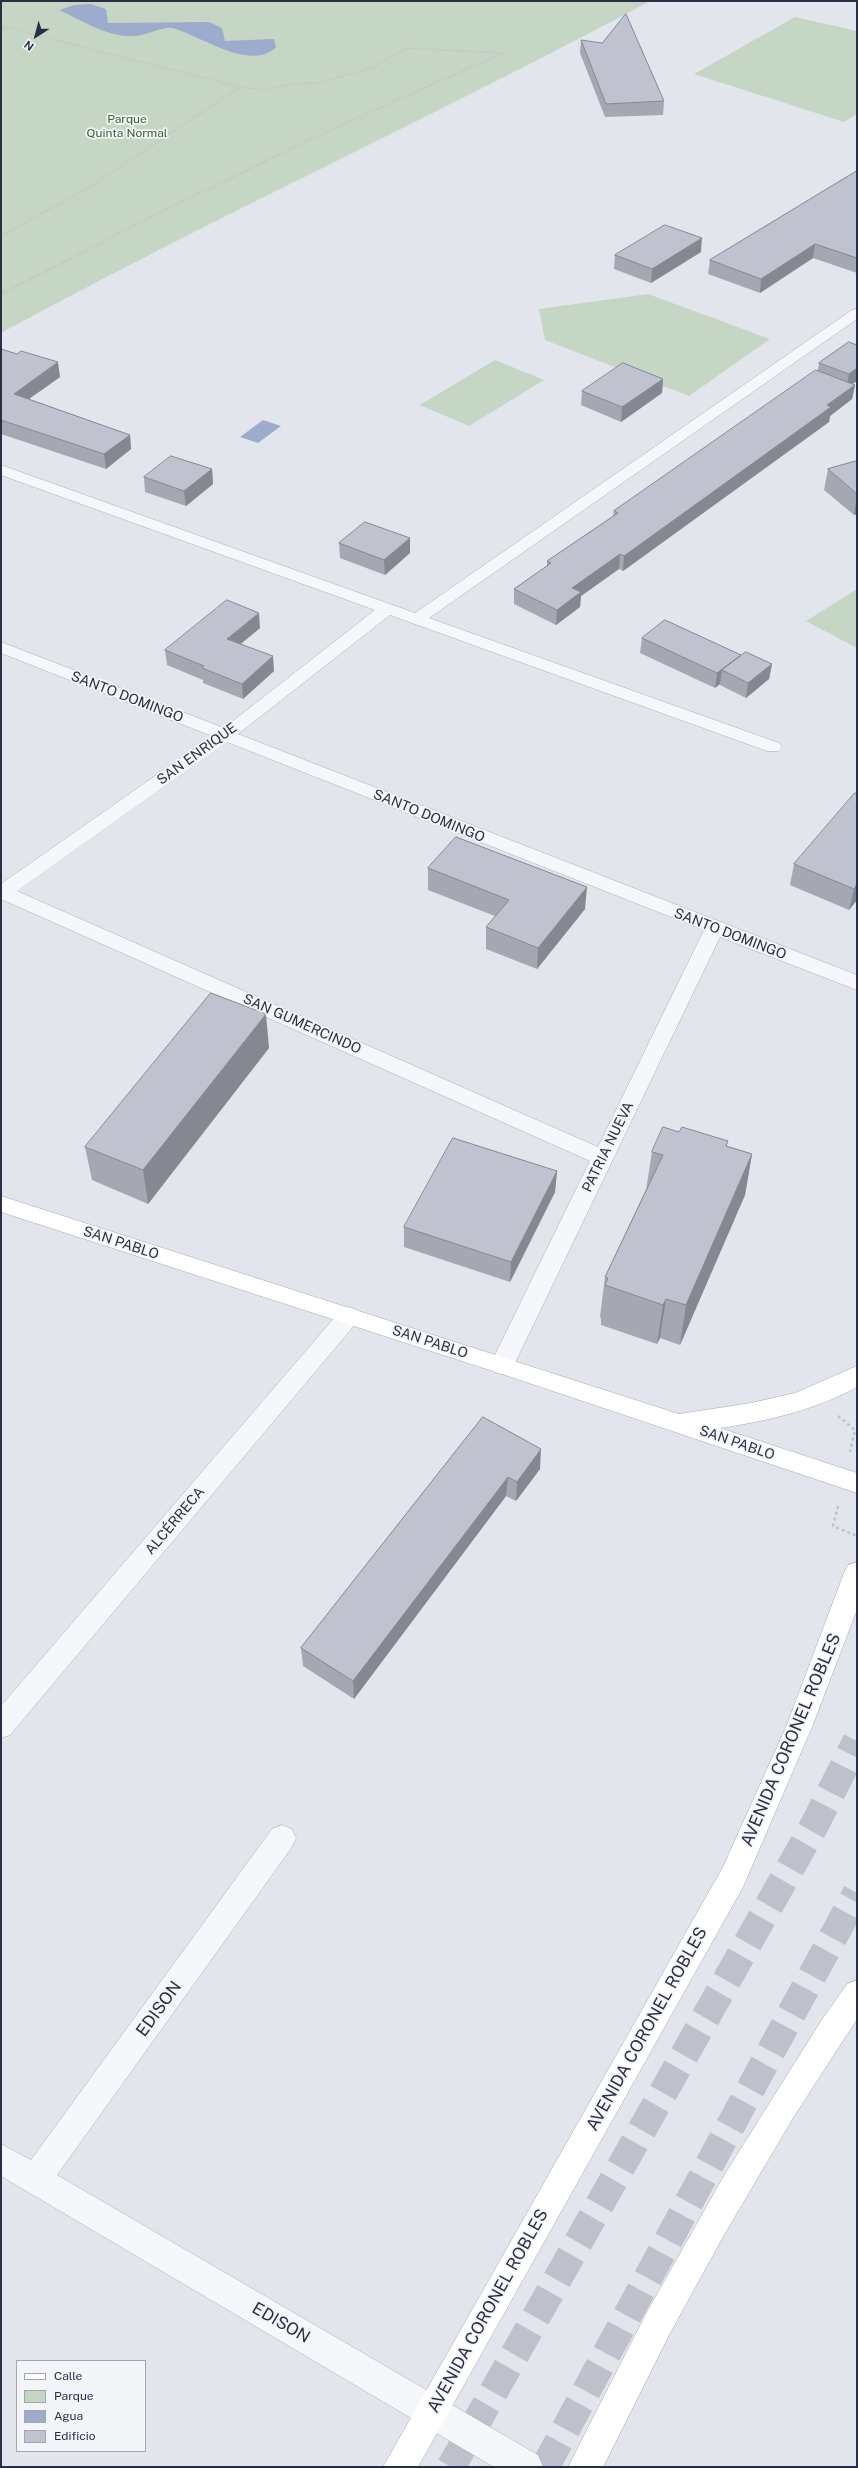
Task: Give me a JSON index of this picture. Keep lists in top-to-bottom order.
{
  "streets": {
    "main road": ["SAN PABLO", "AVENIDA CORONEL ROBLES"],
    "street": [
      "SANTO DOMINGO",
      "SAN ENRIQUE",
      "SAN GUMERCINDO",
      "PATRIA NUEVA",
      "ALCÉRRECA",
      "EDISON"
    ]
  },
  "crossings": [
    ["SANTO DOMINGO", "SAN ENRIQUE"],
    ["SANTO DOMINGO", "PATRIA NUEVA"],
    ["SAN ENRIQUE", "SAN GUMERCINDO"],
    ["SAN GUMERCINDO", "PATRIA NUEVA"],
    ["PATRIA NUEVA", "SAN PABLO"],
    ["SAN PABLO", "ALCÉRRECA"],
    ["AVENIDA CORONEL ROBLES", "EDISON"]
  ],
  "parks": ["Parque Quinta Normal"],
  "legend": [
    "Calle",
    "Parque",
    "Agua",
    "Edificio"
  ],
  "north": "bottom left"
}
